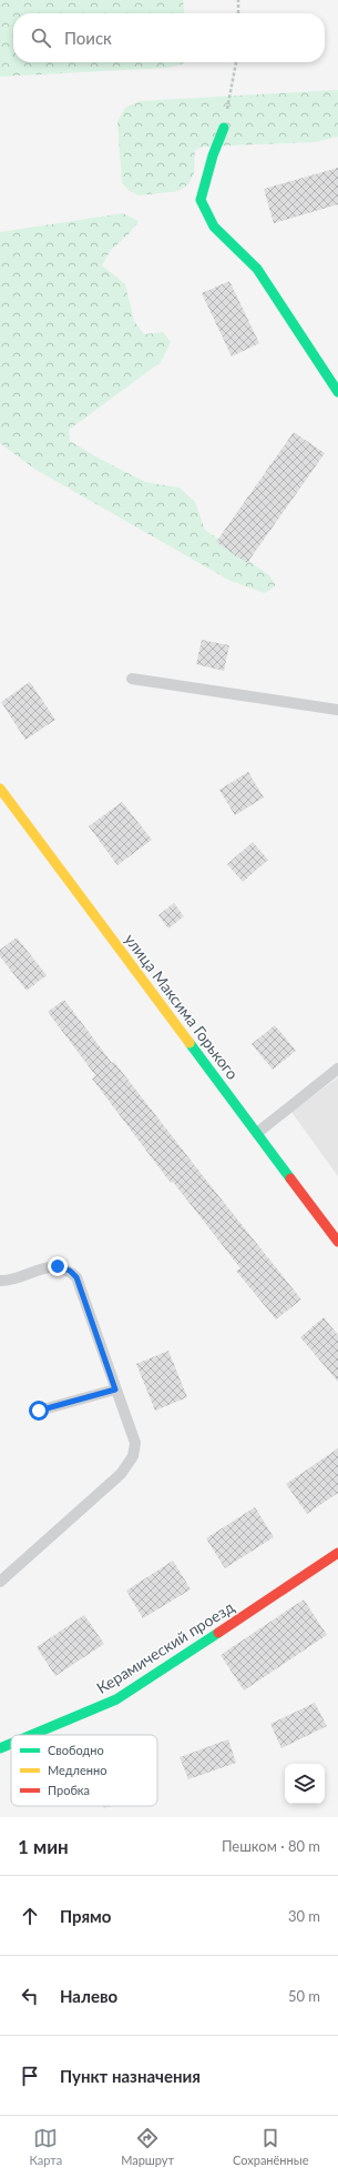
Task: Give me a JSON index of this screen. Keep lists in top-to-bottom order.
{
  "streets": {
    "street": ["улица Максима Горького", "Керамический проезд"]
  },
  "legend": ["Свободно", "Медленно", "Пробка"],
  "page": {
    "search": "Поиск",
    "heading": ["1 мин", "Пешком · 80 m"],
    "list": [
      ["Прямо", "30 m"],
      ["Налево", "50 m"],
      "Пункт назначения"
    ],
    "nav": ["Карта", "Маршрут", "Сохранённые"]
  }
}
